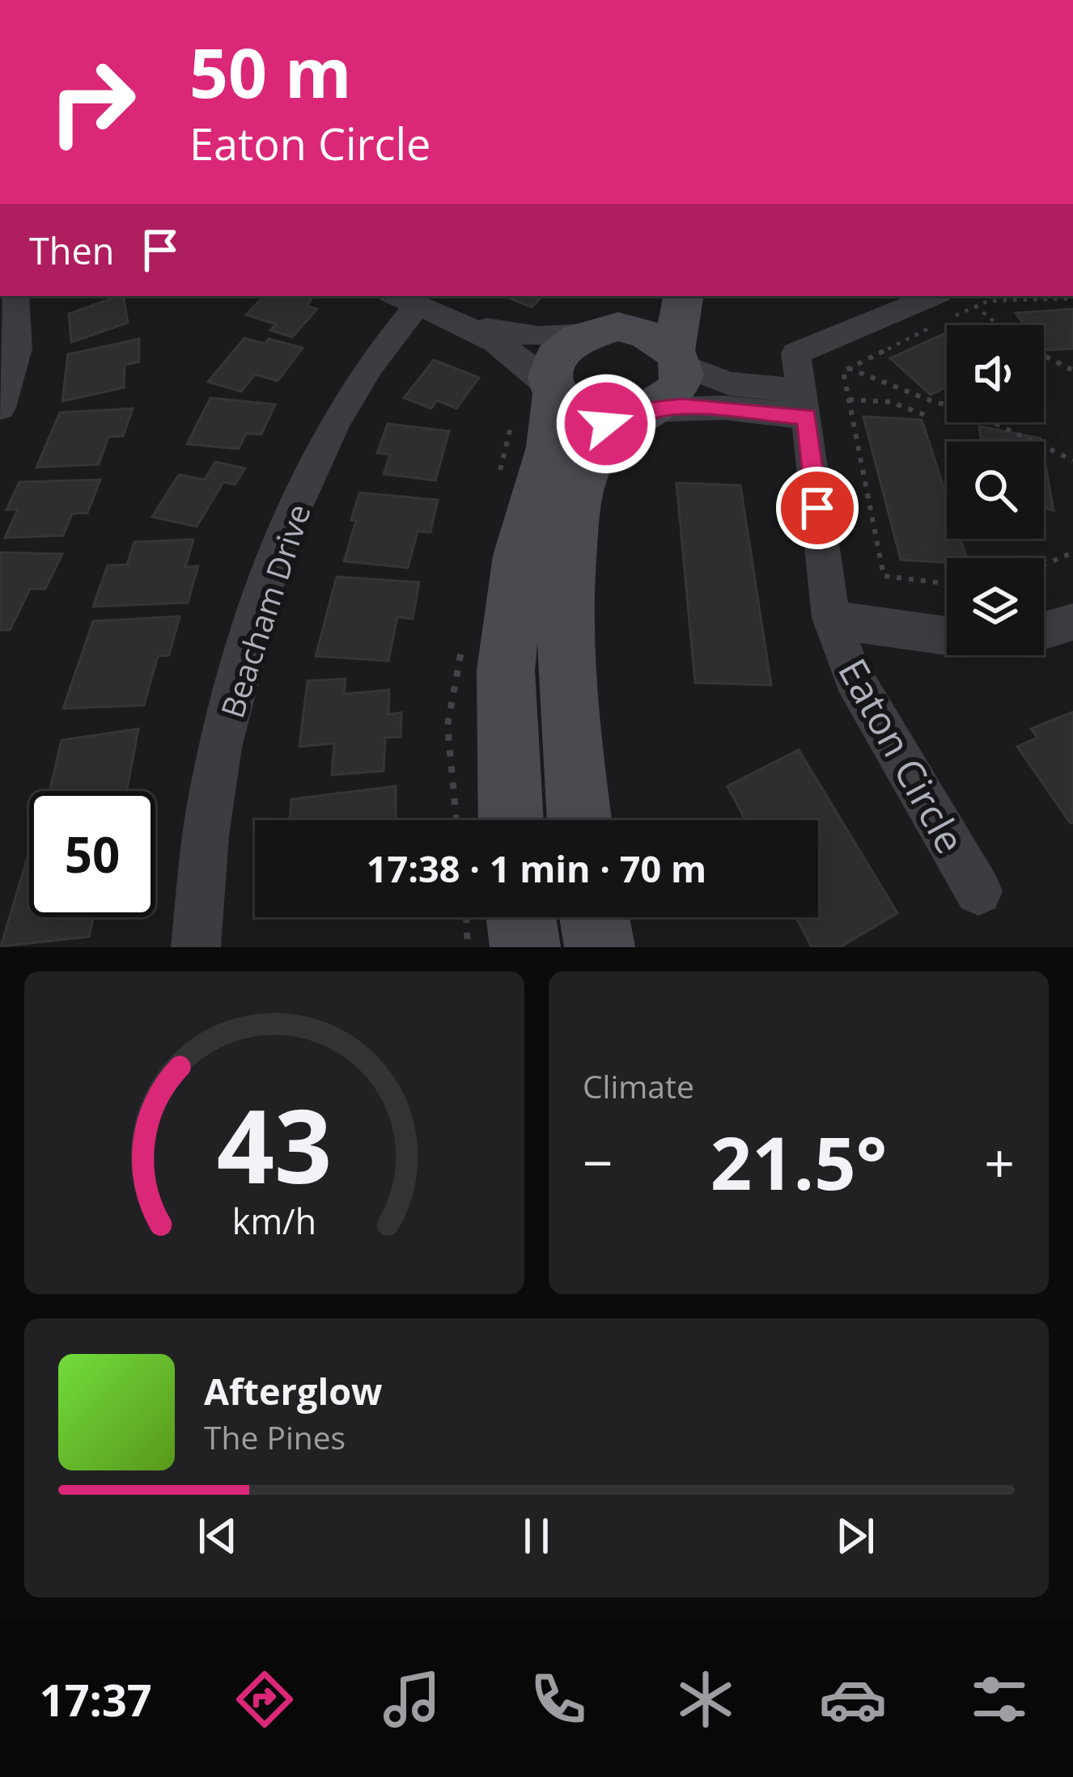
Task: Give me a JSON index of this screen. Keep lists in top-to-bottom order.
{
  "streets": {
    "street": ["Beacham Drive", "Eaton Circle"]
  },
  "page": {
    "turn": ["50 m", "Eaton Circle"],
    "then": "Then",
    "limit": "50",
    "trip": "17:38 · 1 min · 70 m",
    "tile": "Climate",
    "heat": ["−", "21.5°", "+"],
    "song": ["Afterglow", "The Pines"],
    "tabs": "17:37",
    "gauge": ["43", "km/h"]
  }
}
